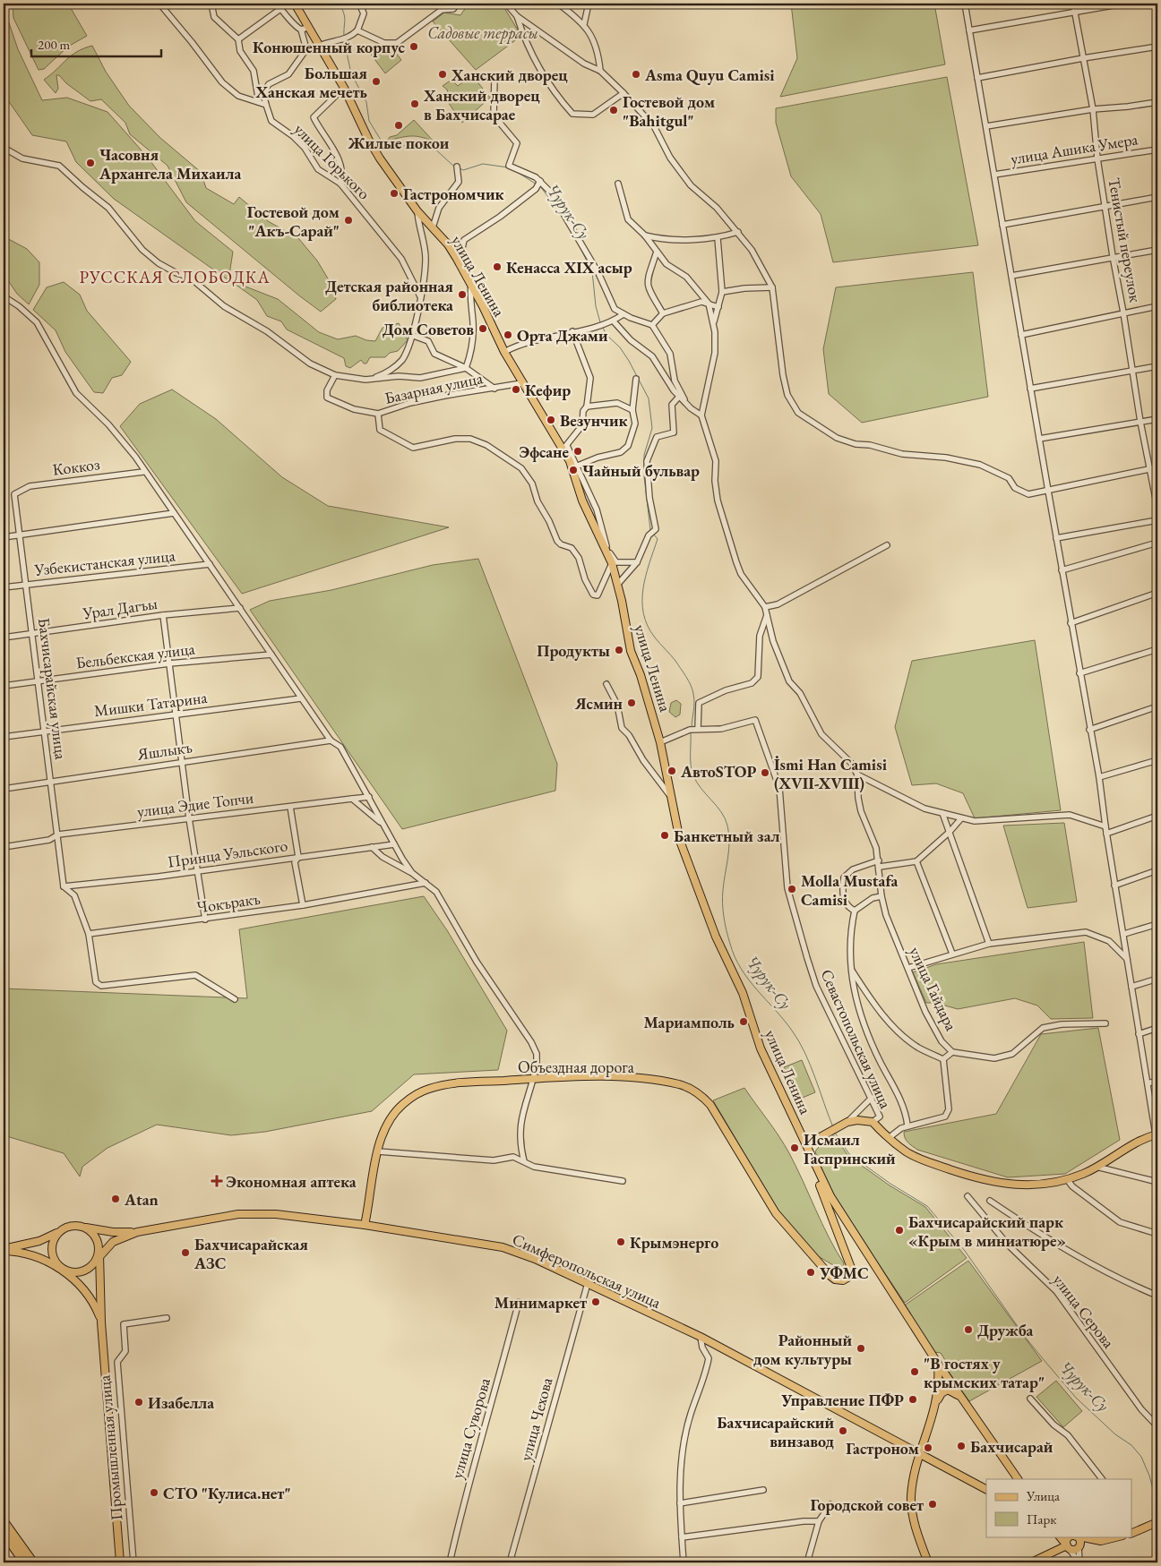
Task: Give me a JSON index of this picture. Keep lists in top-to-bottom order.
{
  "streets": {
    "main road": ["улица Ленина", "Объездная дорога", "Симферопольская улица"],
    "street": [
      "улица Ашика Умера",
      "улица Горького",
      "Тенистый переулок",
      "Базарная улица",
      "Коккоз",
      "Узбекистанская улица",
      "Урал Дагъы",
      "Бельбекская улица",
      "Бахчисарайская улица",
      "Мишки Татарина",
      "Яшлыкъ",
      "улица Эдие Топчи",
      "Принца Уэльского",
      "Чокъракъ",
      "улица Гайдара",
      "Севастопольская улица",
      "улица Серова",
      "улица Чехова",
      "улица Суворова",
      "Промышленная улица"
    ]
  },
  "crossings": [
    ["улица Ашика Умера", "Тенистый переулок"],
    ["улица Ленина", "Базарная улица"],
    ["улица Ленина", "Севастопольская улица"],
    ["улица Ленина", "Объездная дорога"],
    ["Коккоз", "Бахчисарайская улица"],
    ["Узбекистанская улица", "Бахчисарайская улица"],
    ["Урал Дагъы", "Бахчисарайская улица"],
    ["Бельбекская улица", "Бахчисарайская улица"],
    ["Бахчисарайская улица", "Мишки Татарина"],
    ["Бахчисарайская улица", "Яшлыкъ"],
    ["Бахчисарайская улица", "улица Эдие Топчи"],
    ["Бахчисарайская улица", "Принца Уэльского"],
    ["Объездная дорога", "Симферопольская улица"],
    ["Симферопольская улица", "улица Чехова"]
  ],
  "districts": ["РУССКАЯ СЛОБОДКА"],
  "water": ["Чурук-Су"],
  "parks": ["Садовые террасы"],
  "places": {
    "other": [
      "Конюшенный корпус",
      "Ханский дворец",
      "Asma Quyu Camisi",
      "Большая Ханская мечеть",
      "Ханский дворец в Бахчисарае",
      "Гостевой дом \"Bahitgul\"",
      "Жилые покои",
      "Часовня Архангела Михаила",
      "Гастрономчик",
      "Гостевой дом \"Акъ-Сарай\"",
      "Кенасса XIX асыр",
      "Детская районная библиотека",
      "Дом Советов",
      "Орта Джами",
      "Кефир",
      "Везунчик",
      "Эфсане",
      "Чайный бульвар",
      "Продукты",
      "Ясмин",
      "АвтоSTOP",
      "İsmi Han Camisi (XVII-XVIII)",
      "Банкетный зал",
      "Molla Mustafa Camisi",
      "Мариамполь",
      "Исмаил Гаспринский",
      "Atan",
      "Бахчисарайский парк «Крым в миниатюре»",
      "Крымэнерго",
      "Бахчисарайская АЗС",
      "УФМС",
      "Минимаркет",
      "Дружба",
      "Районный дом культуры",
      "\"В гостях у крымских татар\"",
      "Управление ПФР",
      "Изабелла",
      "Бахчисарайский винзавод",
      "Бахчисарай",
      "Гастроном",
      "СТО \"Кулиса.нет\"",
      "Городской совет"
    ],
    "health": ["Экономная аптека"]
  },
  "legend": ["Улица", "Парк"],
  "scale_bar": "200 m"
}
